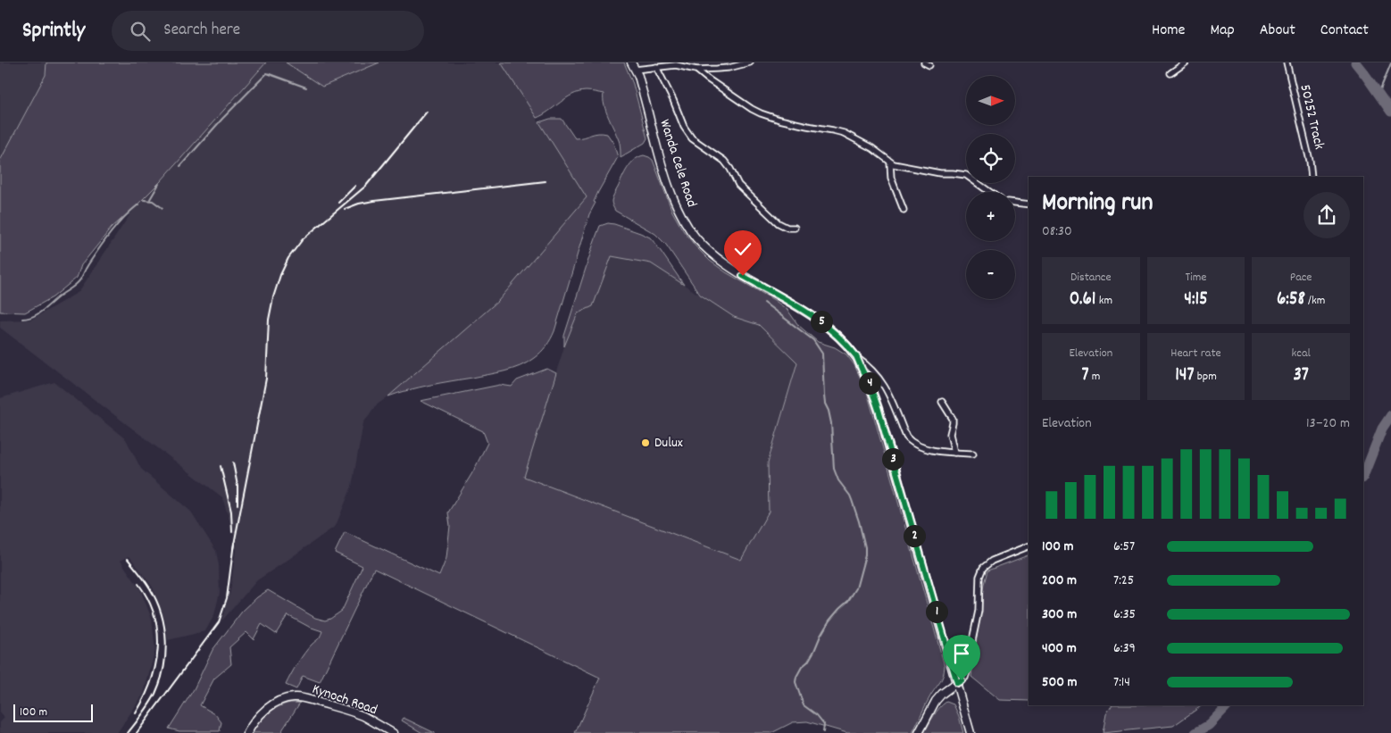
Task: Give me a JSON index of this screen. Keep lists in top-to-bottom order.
{
  "streets": {
    "street": ["50252 Track", "Wanda Cele Road", "Kynoch Road"]
  },
  "places": ["Dulux"],
  "scale_bar": "100 m",
  "north": "right",
  "page": {
    "header": "Sprintly",
    "search": "Search here",
    "nav": [
      "Home",
      "Map",
      "About",
      "Contact"
    ],
    "map_buttons": ["+", "−"],
    "heading": ["Morning run", "08:30"],
    "stats": [
      ["Distance", "0.61 km"],
      ["Time", "4:15"],
      ["Pace", "6:58 /km"],
      ["Elevation", "7 m"],
      ["Heart rate", "147 bpm"],
      ["kcal", "37"]
    ],
    "pins": [
      "5",
      "4",
      "3",
      "2",
      "1"
    ],
    "chart": ["Elevation", "13–20 m"],
    "list": [
      {
        "name": "100 m",
        "note": "6:57"
      },
      {
        "name": "200 m",
        "note": "7:25"
      },
      {
        "name": "300 m",
        "note": "6:35"
      },
      {
        "name": "400 m",
        "note": "6:39"
      },
      {
        "name": "500 m",
        "note": "7:14"
      }
    ],
    "scale": "100 m"
  }
}
